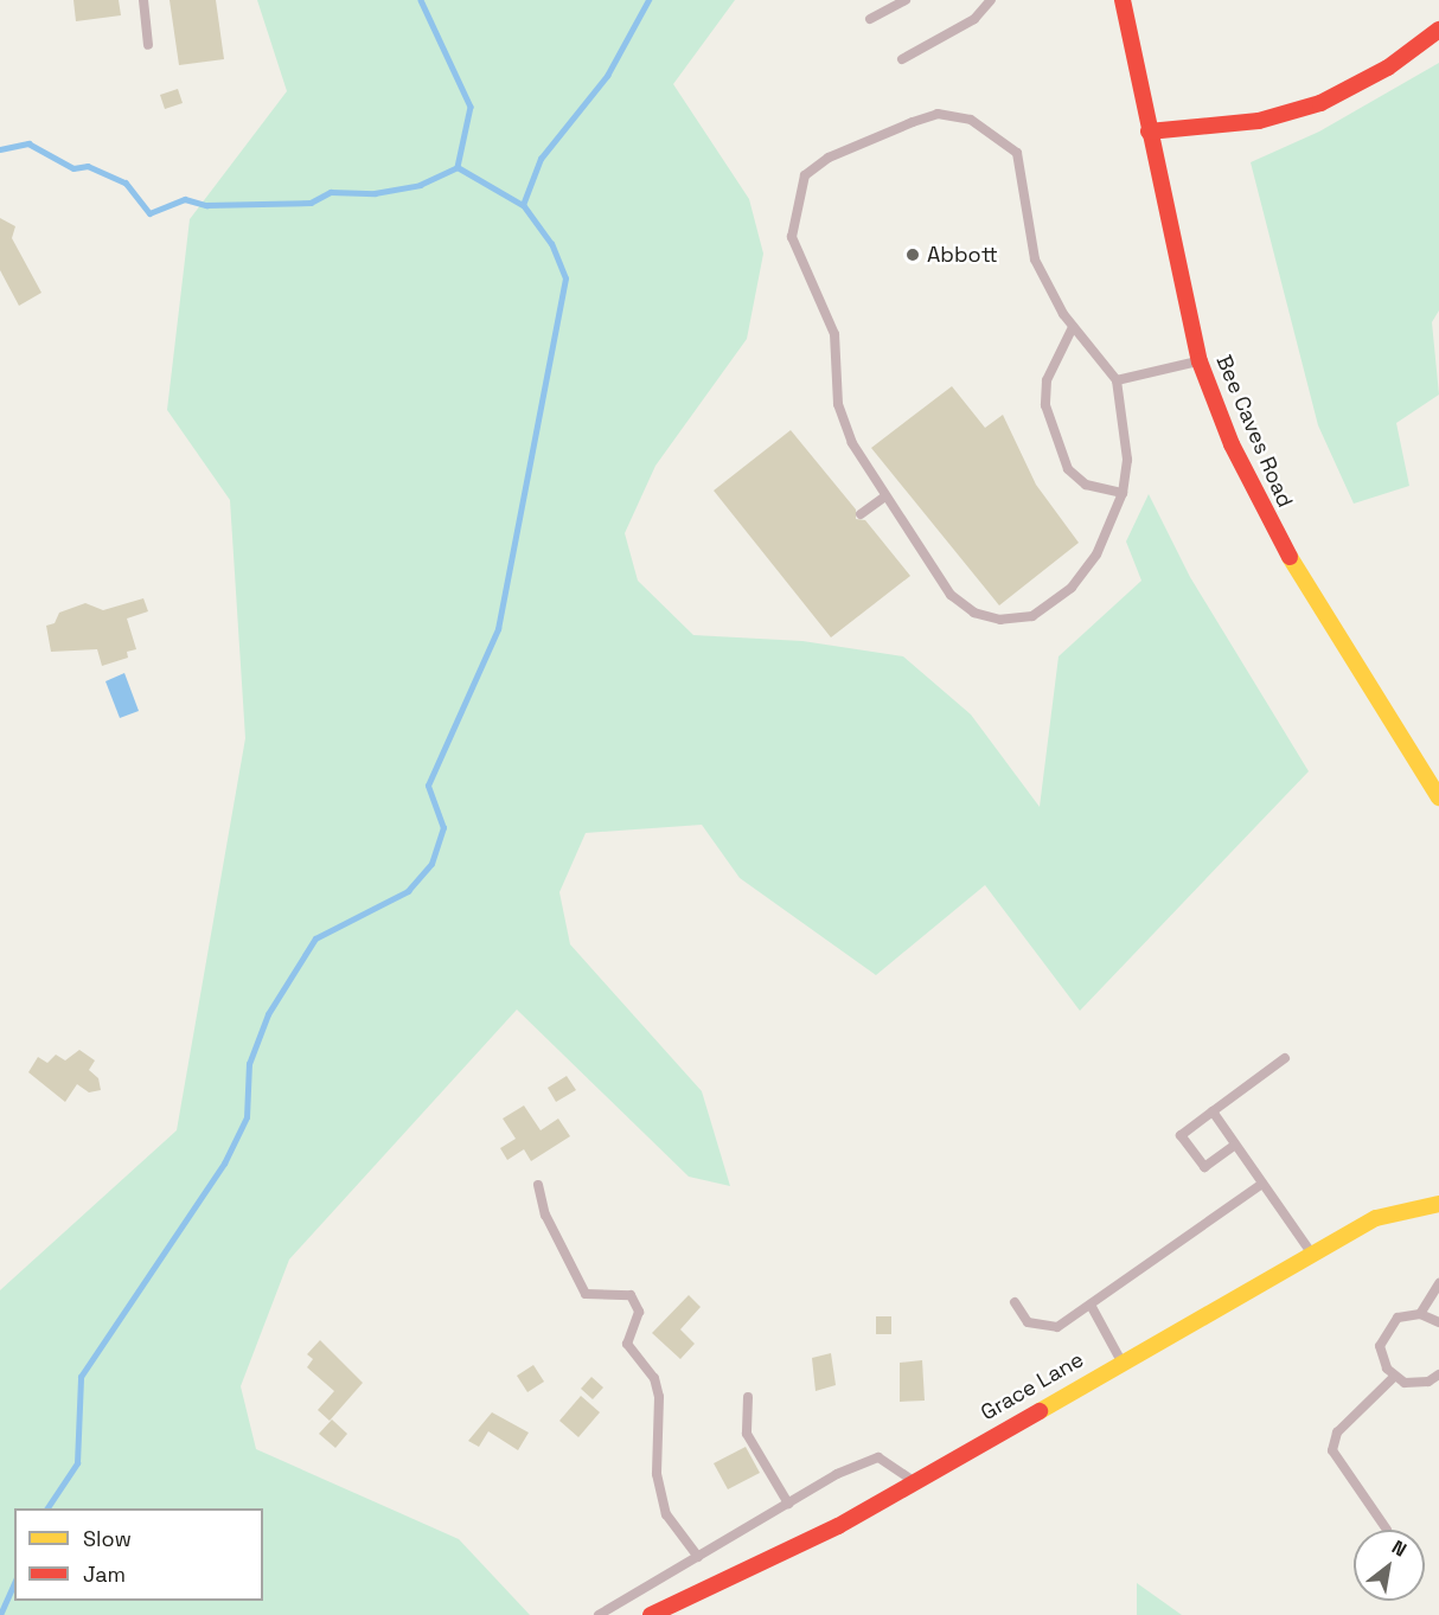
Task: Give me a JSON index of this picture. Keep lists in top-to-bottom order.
{
  "streets": {
    "street": ["Bee Caves Road", "Grace Lane"]
  },
  "places": ["Abbott"],
  "legend": ["Slow", "Jam"],
  "north": "top right"
}
